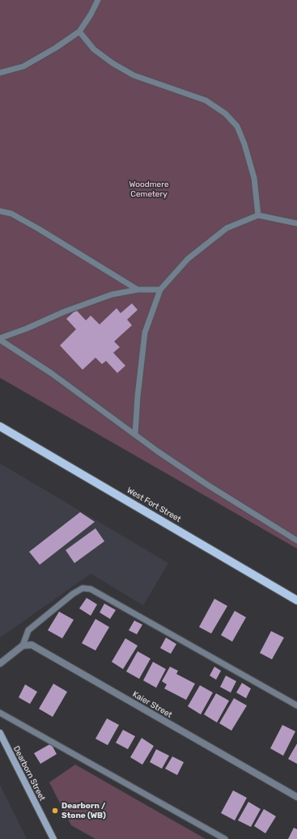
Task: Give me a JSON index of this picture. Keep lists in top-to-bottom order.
{
  "streets": {
    "main road": ["West Fort Street"],
    "street": ["Kaier Street", "Dearborn Street"]
  },
  "parks": ["Woodmere Cemetery"],
  "places": ["Dearborn / Stone (WB)"]
}
